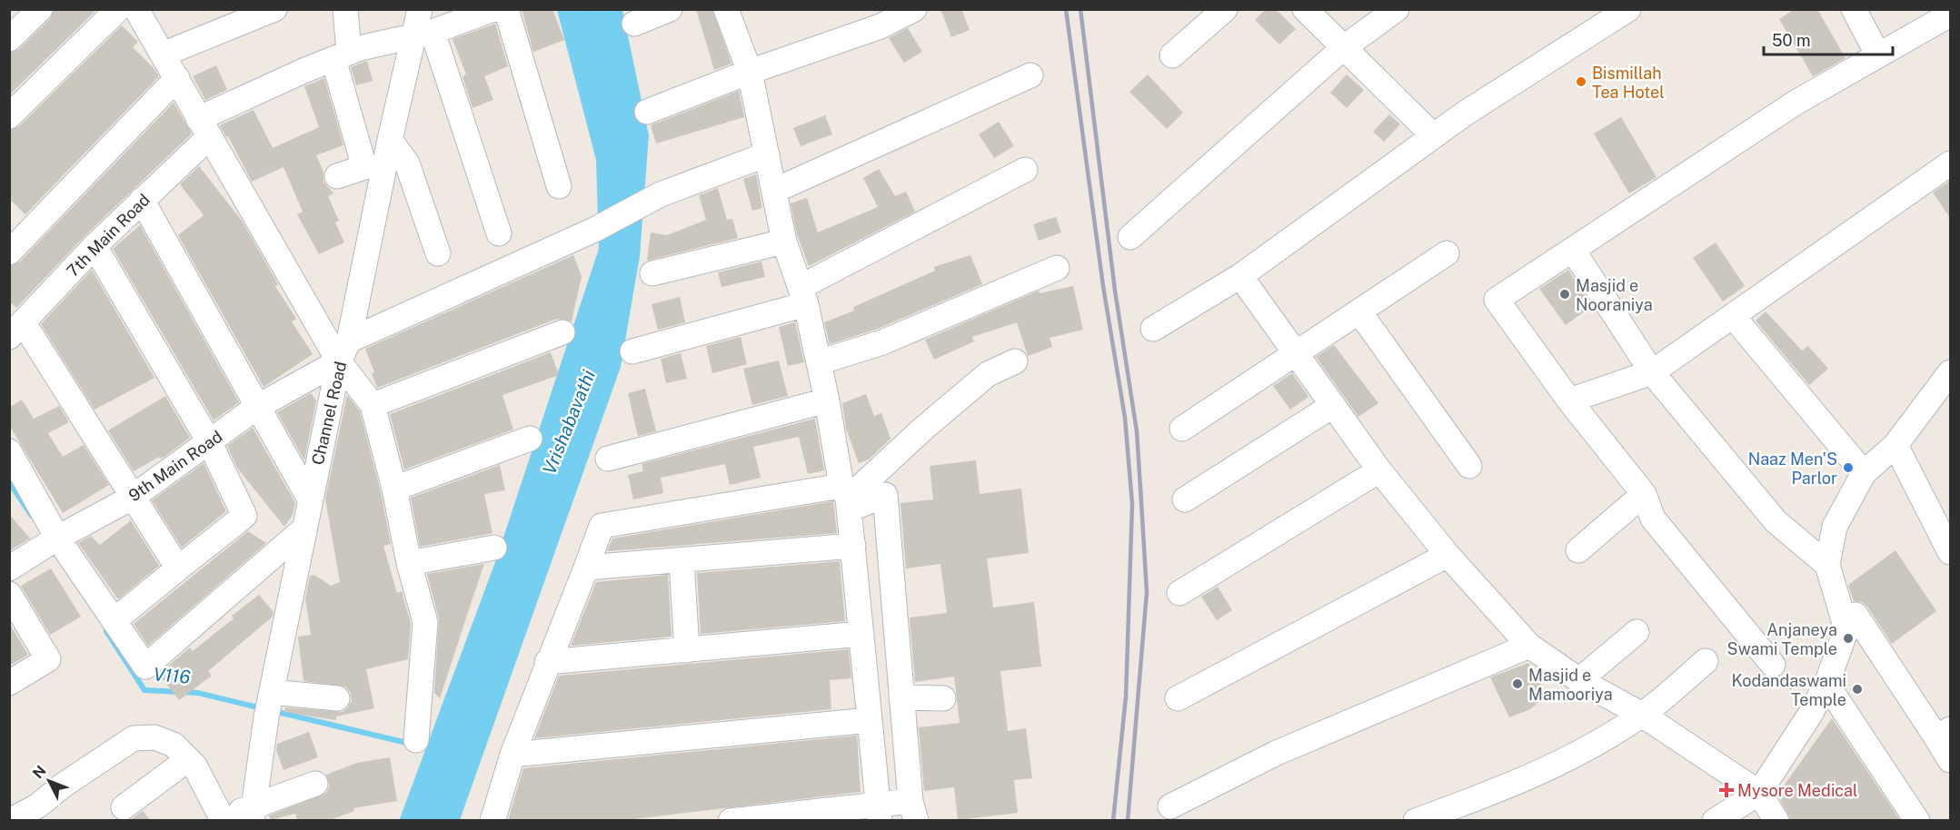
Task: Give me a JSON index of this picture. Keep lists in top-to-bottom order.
{
  "streets": {
    "street": ["7th Main Road", "Channel Road", "9th Main Road"]
  },
  "crossings": [
    ["7th Main Road", "Channel Road"],
    ["Channel Road", "9th Main Road"]
  ],
  "water": ["Vrishabavathi", "V116"],
  "places": {
    "other": [
      "Bismillah Tea Hotel",
      "Masjid e Nooraniya",
      "Naaz Men'S Parlor",
      "Anjaneya Swami Temple",
      "Masjid e Mamooriya",
      "Kodandaswami Temple"
    ],
    "health": ["Mysore Medical"]
  },
  "scale_bar": "50 m",
  "north": "top left"
}
